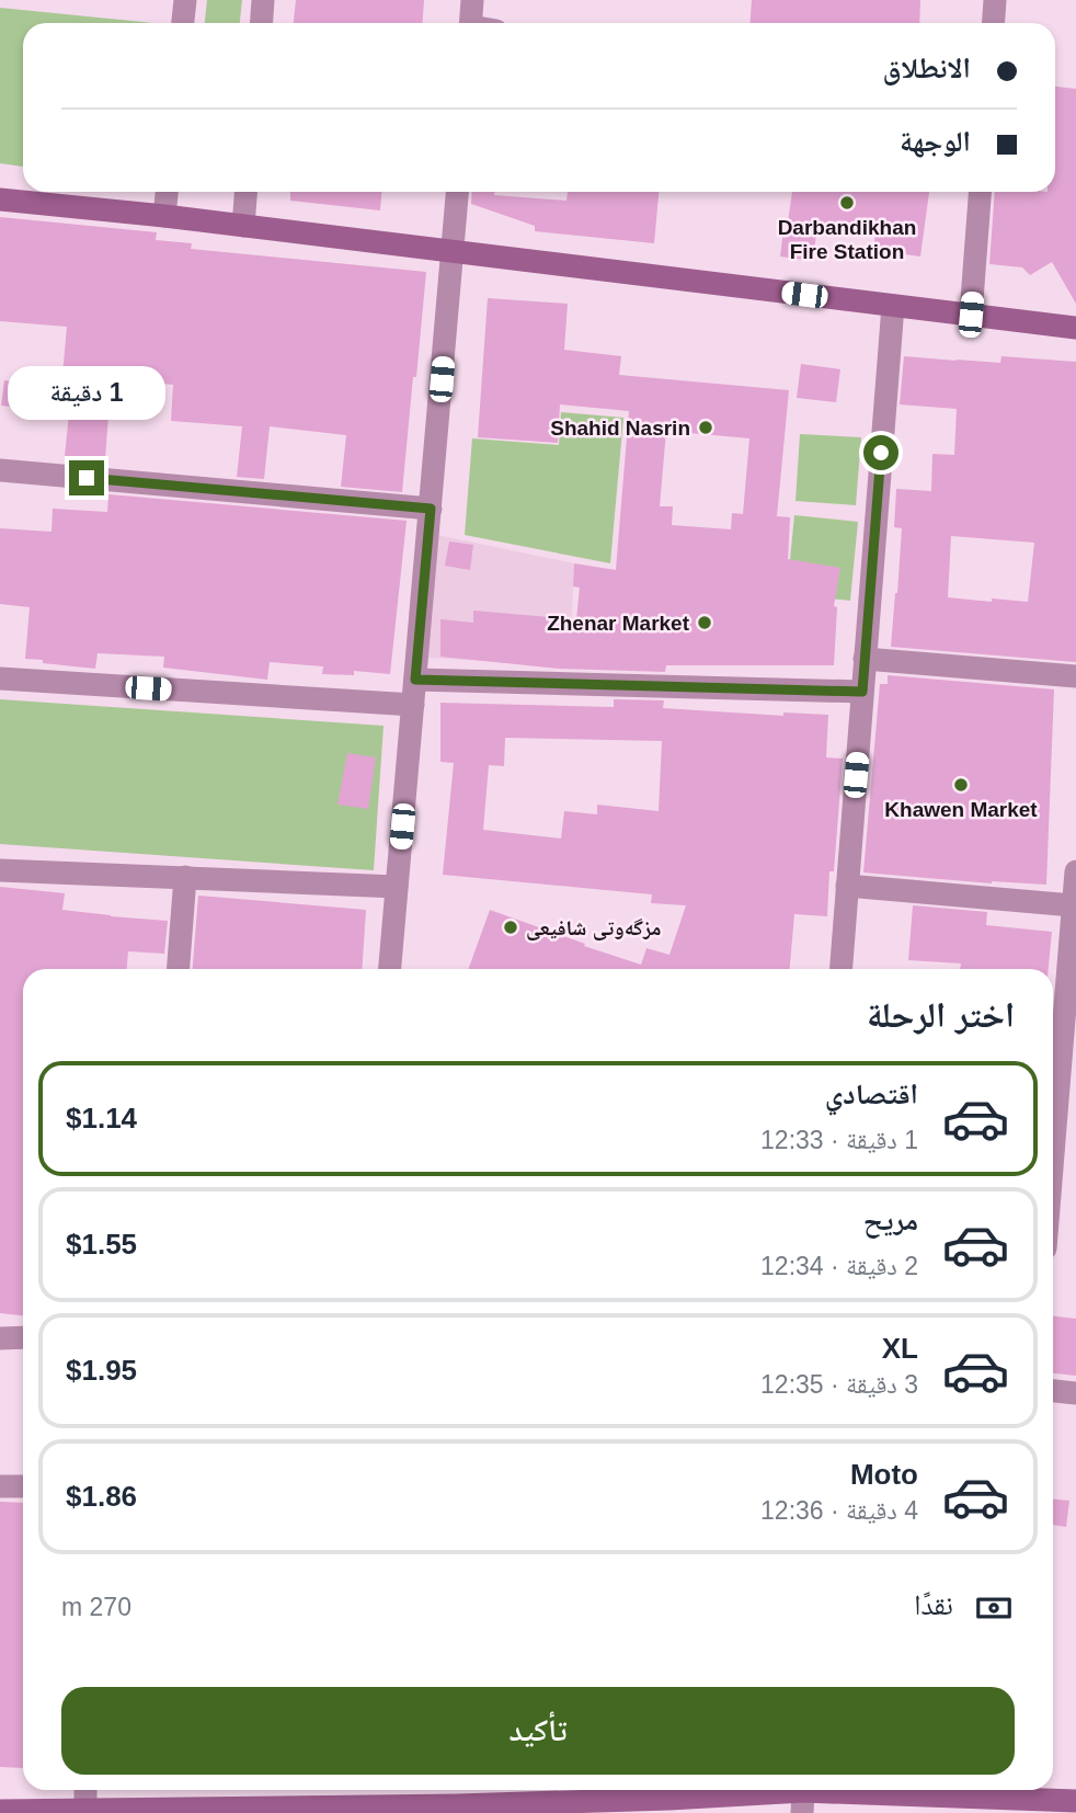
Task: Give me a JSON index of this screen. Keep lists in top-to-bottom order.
{
  "places": [
    "Darbandikhan Fire Station",
    "Shahid Nasrin",
    "Zhenar Market",
    "Khawen Market",
    "مزگەوتی شافیعی"
  ],
  "page": {
    "banner": ["الانطلاق", "الوجهة"],
    "bubble": "1 دقيقة",
    "heading": "اختر الرحلة",
    "list": [
      {
        "name": "اقتصادي",
        "note": "1 دقيقة · 12:33",
        "value": "$1.14"
      },
      {
        "name": "مريح",
        "note": "2 دقيقة · 12:34",
        "value": "$1.55"
      },
      {
        "name": "XL",
        "note": "3 دقيقة · 12:35",
        "value": "$1.95"
      },
      {
        "name": "Moto",
        "note": "4 دقيقة · 12:36",
        "value": "$1.86"
      }
    ],
    "pay": ["نقدًا", "270 m"],
    "buttons": "تأكيد"
  }
}
